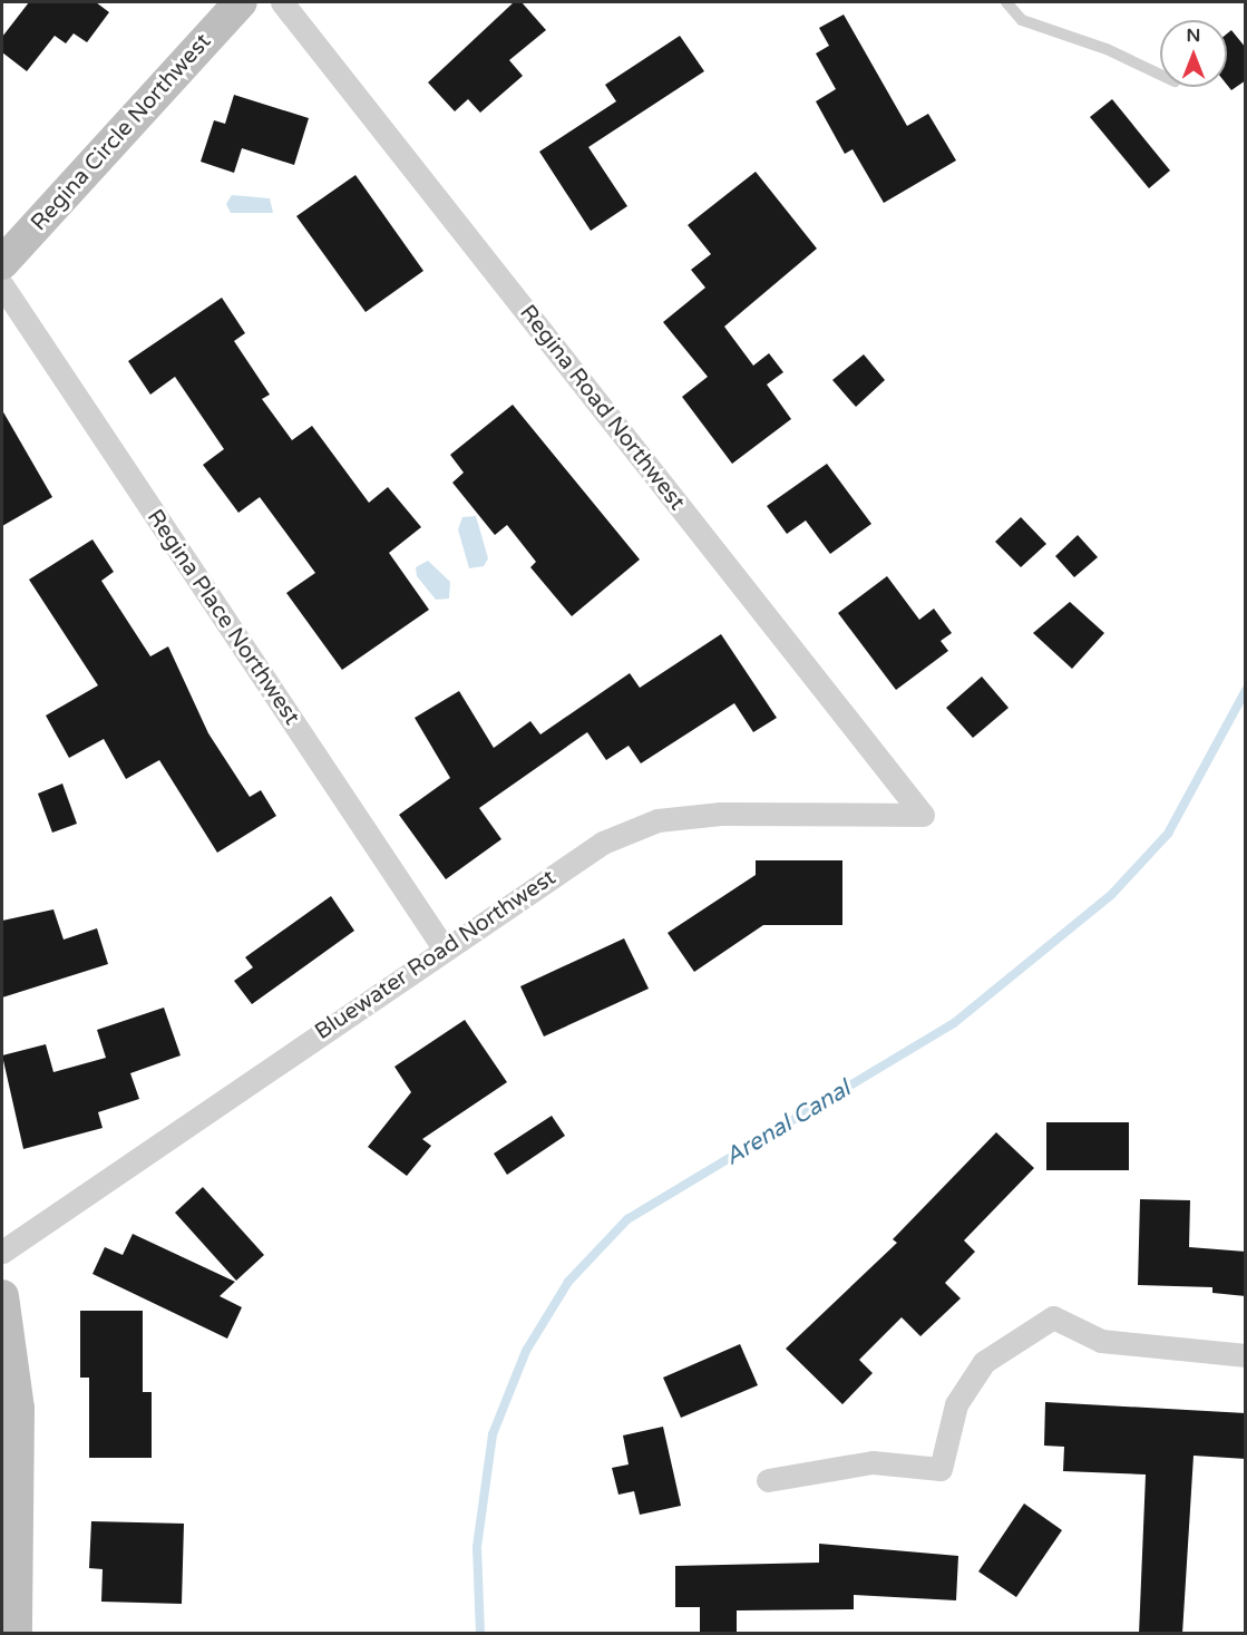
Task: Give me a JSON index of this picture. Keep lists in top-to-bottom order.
{
  "streets": {
    "street": [
      "Regina Circle Northwest",
      "Regina Road Northwest",
      "Regina Place Northwest",
      "Bluewater Road Northwest"
    ]
  },
  "crossings": [
    ["Regina Road Northwest", "Bluewater Road Northwest"],
    ["Regina Place Northwest", "Bluewater Road Northwest"]
  ],
  "water": ["Arenal Canal"],
  "north": "top"
}
